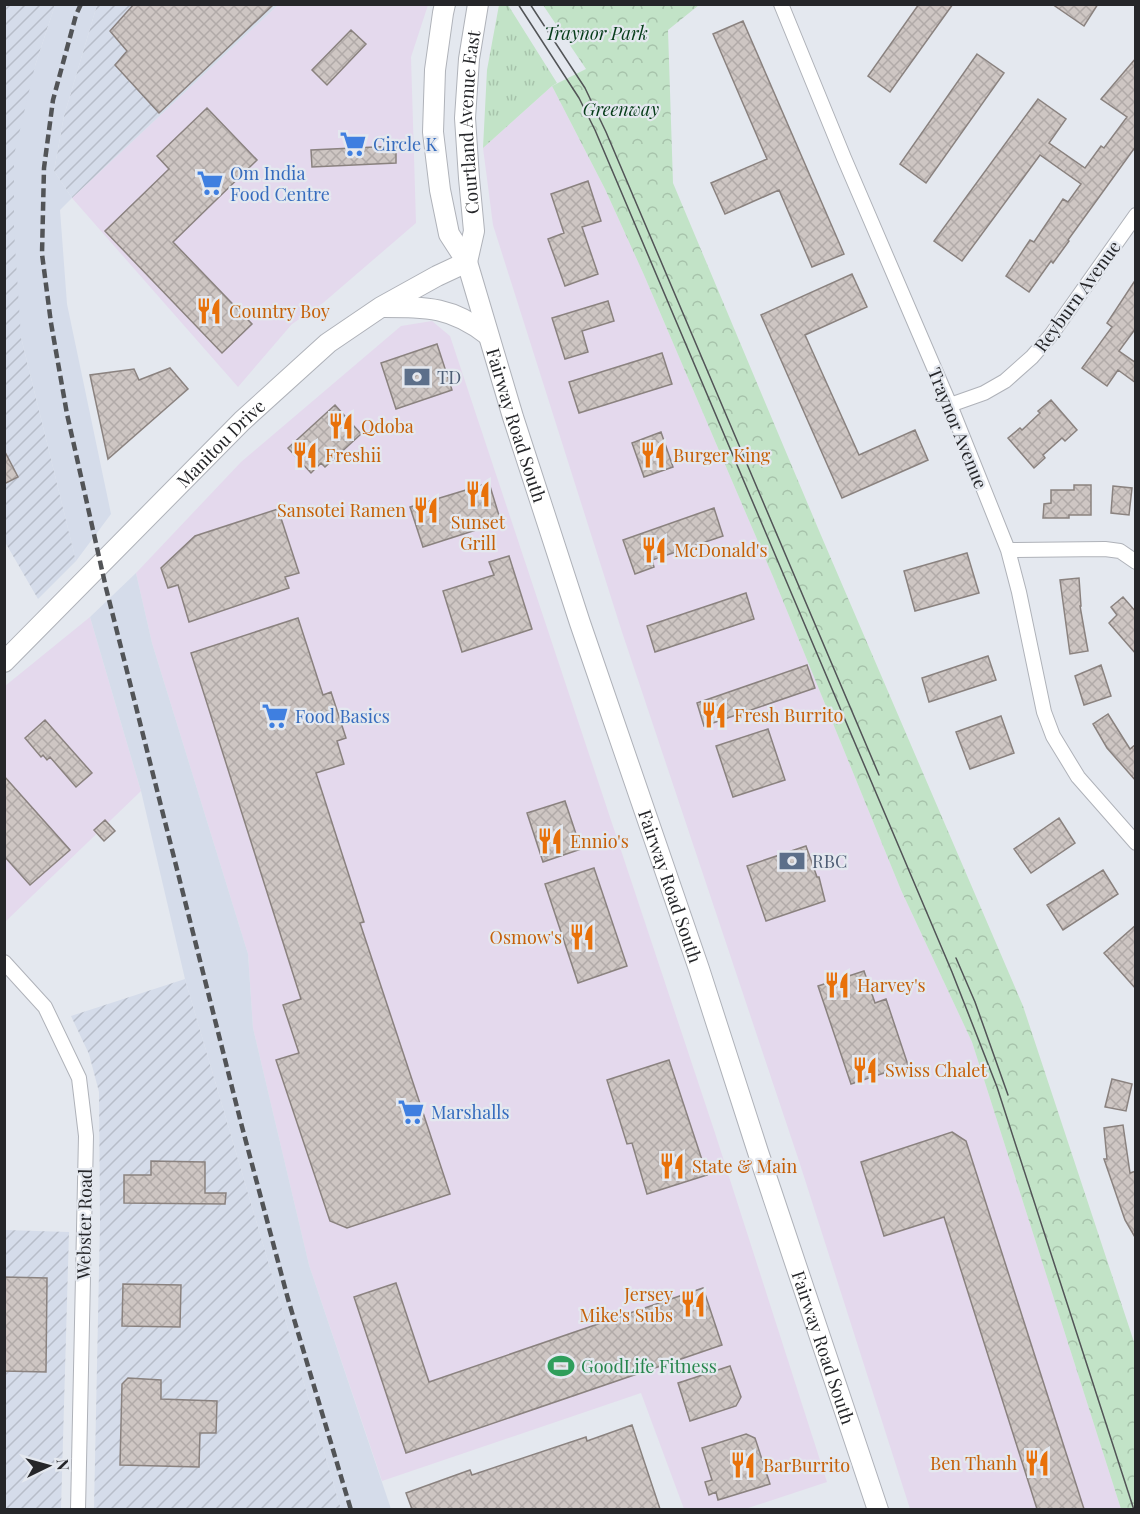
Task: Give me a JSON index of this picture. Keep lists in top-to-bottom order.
{
  "streets": {
    "main road": ["Courtland Avenue East", "Fairway Road South", "Manitou Drive"],
    "street": ["Reyburn Avenue", "Traynor Avenue", "Webster Road"]
  },
  "crossings": [
    ["Courtland Avenue East", "Fairway Road South"],
    ["Courtland Avenue East", "Manitou Drive"],
    ["Reyburn Avenue", "Traynor Avenue"],
    ["Fairway Road South", "Manitou Drive"]
  ],
  "parks": ["Traynor Park", "Greenway"],
  "places": {
    "supermarket": [
      "Circle K",
      "Om India Food Centre",
      "Food Basics",
      "Marshalls"
    ],
    "restaurant": [
      "Country Boy",
      "Qdoba",
      "Freshii",
      "Burger King",
      "Sunset Grill",
      "Sansotei Ramen",
      "McDonald's",
      "Fresh Burrito",
      "Ennio's",
      "Osmow's",
      "Harvey's",
      "Swiss Chalet",
      "State & Main",
      "Jersey Mike's Subs",
      "Ben Thanh",
      "BarBurrito"
    ],
    "bank": ["TD", "RBC"],
    "sports": ["GoodLife Fitness"]
  },
  "north": "right"
}
